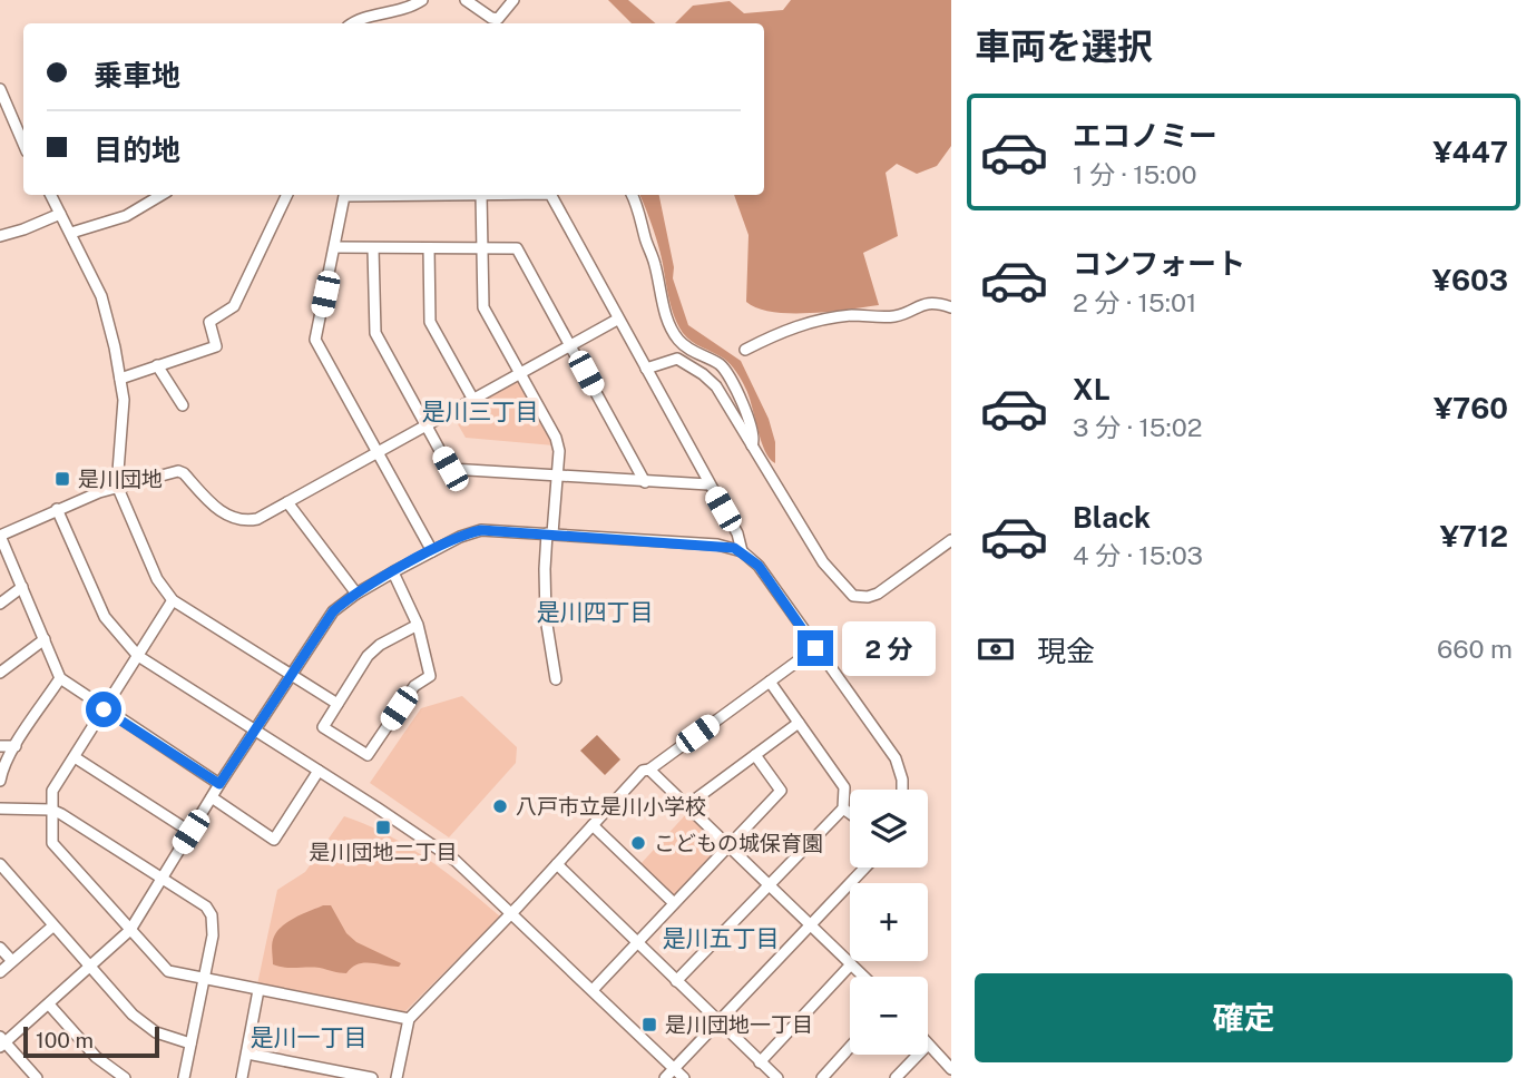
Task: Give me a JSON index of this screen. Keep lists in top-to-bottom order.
{
  "districts": [
    "是川三丁目",
    "是川四丁目",
    "是川五丁目",
    "是川一丁目"
  ],
  "places": {
    "transit": ["是川団地", "是川団地二丁目", "是川団地一丁目"],
    "other": ["八戸市立是川小学校", "こどもの城保育園"]
  },
  "scale_bar": "100 m",
  "page": {
    "heading": "車両を選択",
    "banner": ["乗車地", "目的地"],
    "list": [
      {
        "name": "エコノミー",
        "note": "1 分 · 15:00",
        "value": "¥447"
      },
      {
        "name": "コンフォート",
        "note": "2 分 · 15:01",
        "value": "¥603"
      },
      {
        "name": "XL",
        "note": "3 分 · 15:02",
        "value": "¥760"
      },
      {
        "name": "Black",
        "note": "4 分 · 15:03",
        "value": "¥712"
      }
    ],
    "pay": ["現金", "660 m"],
    "bubble": "2 分",
    "map_buttons": ["+", "−"],
    "buttons": "確定",
    "scale": "100 m"
  }
}
